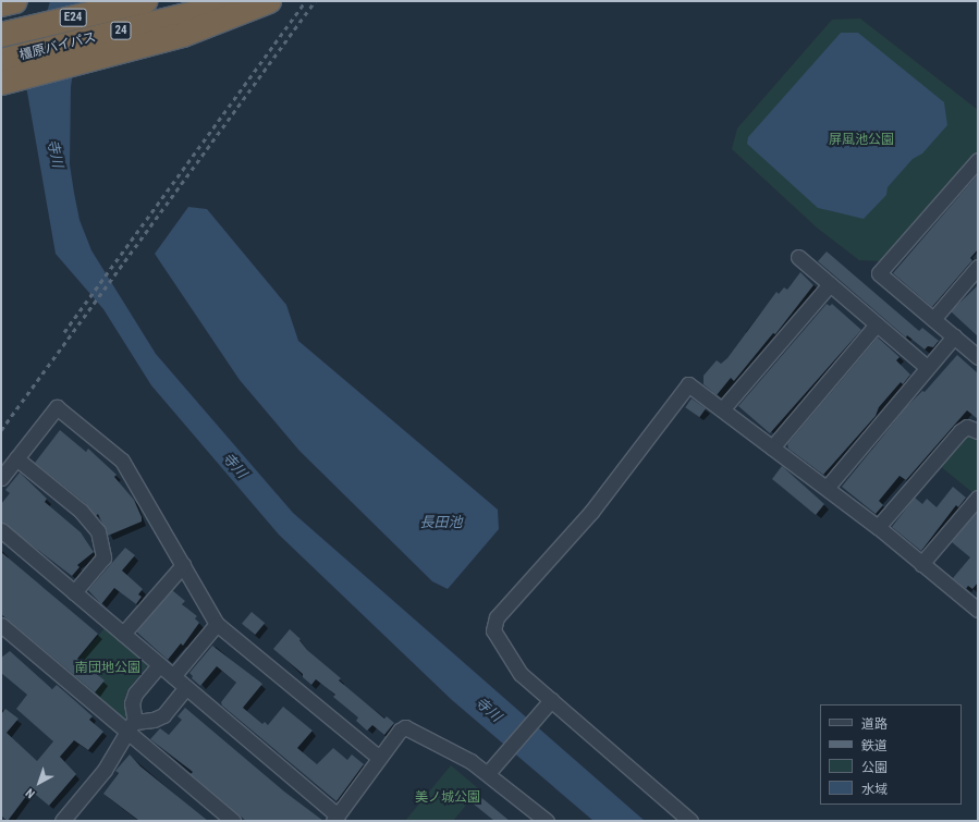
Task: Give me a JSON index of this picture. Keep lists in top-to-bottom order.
{
  "streets": {
    "highway": ["E24", "24", "橿原バイパス"]
  },
  "water": ["寺川", "長田池"],
  "parks": ["屏風池公園", "南団地公園", "美ノ城公園"],
  "legend": [
    "道路",
    "鉄道",
    "公園",
    "水域"
  ],
  "north": "bottom left"
}
